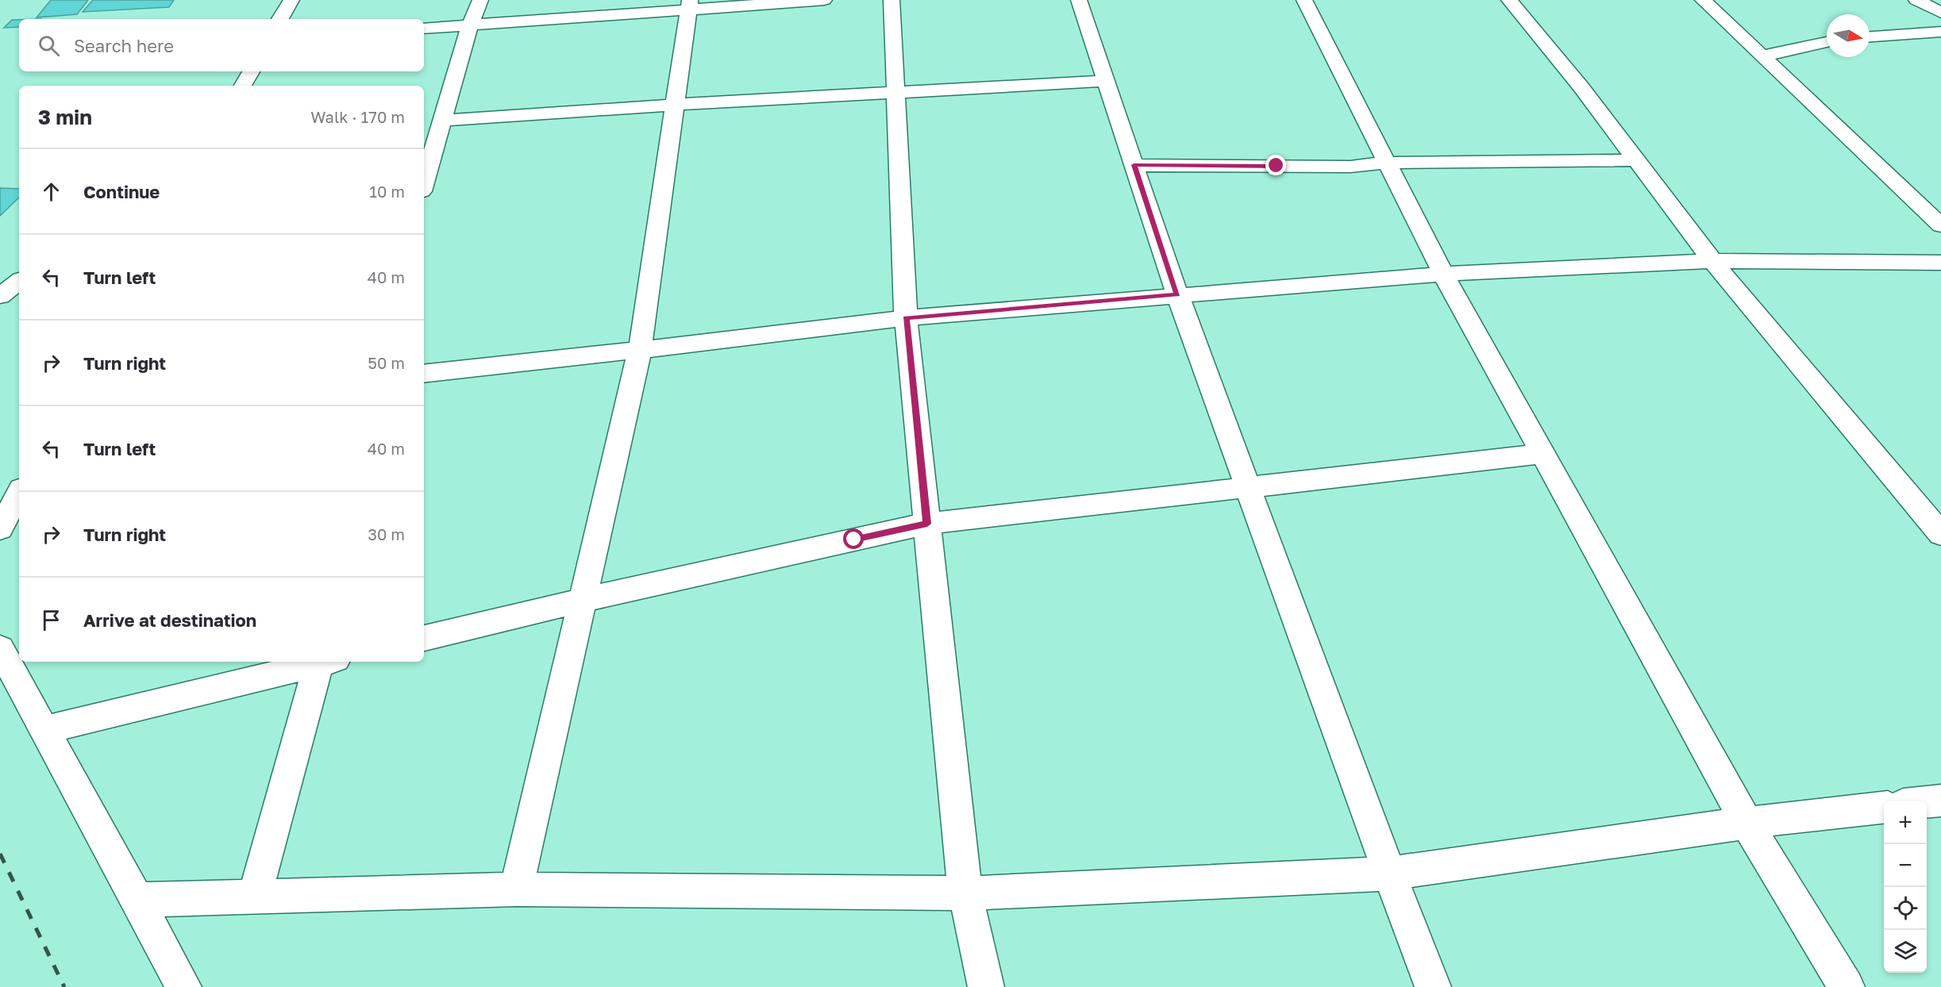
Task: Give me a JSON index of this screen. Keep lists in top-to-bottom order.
{
  "north": "right",
  "page": {
    "search": "Search here",
    "heading": ["3 min", "Walk · 170 m"],
    "list": [
      ["Continue", "10 m"],
      ["Turn left", "40 m"],
      ["Turn right", "50 m"],
      ["Turn left", "40 m"],
      ["Turn right", "30 m"],
      "Arrive at destination"
    ],
    "map_buttons": ["+", "−"]
  }
}
